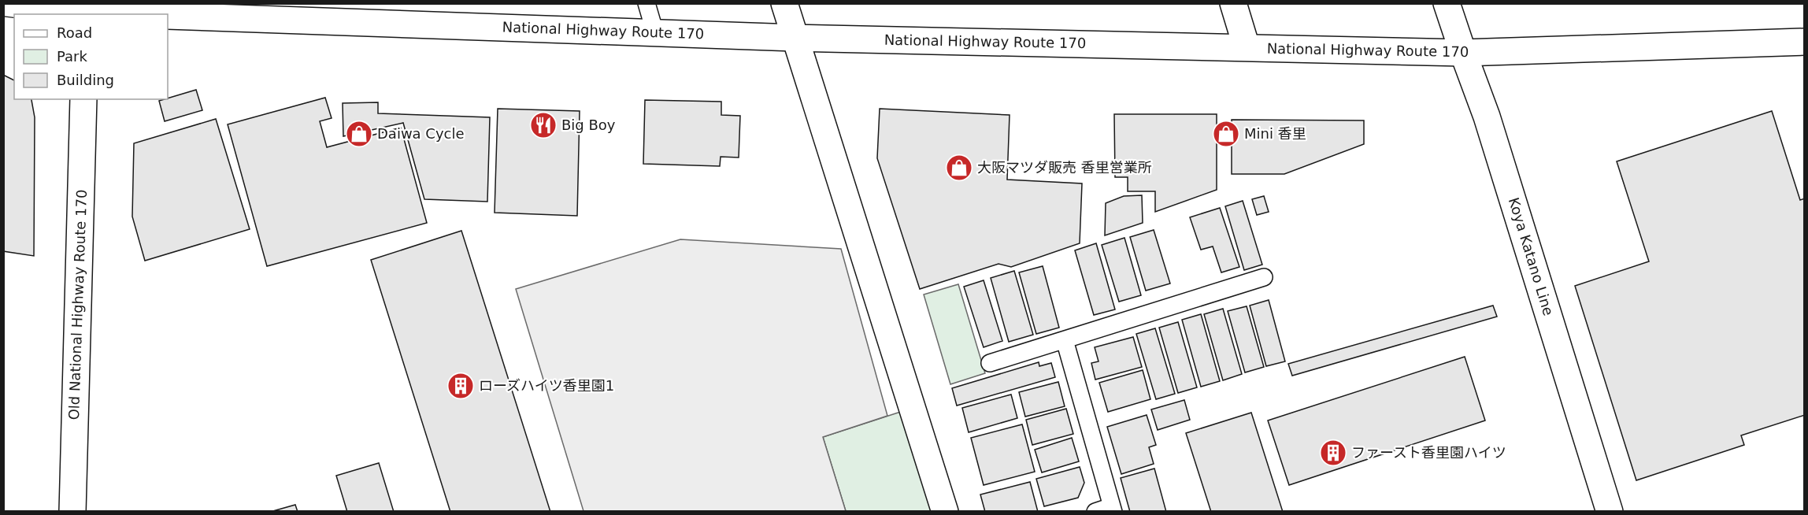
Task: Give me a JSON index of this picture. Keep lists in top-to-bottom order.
{
  "streets": {
    "main road": ["National Highway Route 170", "Koya Katano Line", "Old National Highway Route 170"]
  },
  "crossings": [
    ["National Highway Route 170", "Koya Katano Line"]
  ],
  "places": {
    "restaurant": ["Big Boy"],
    "shop": ["Daiwa Cycle", "Mini 香里", "大阪マツダ販売 香里営業所"],
    "building": ["ローズハイツ香里園1", "ファースト香里園ハイツ"]
  },
  "legend": ["Road", "Park", "Building"]
}
